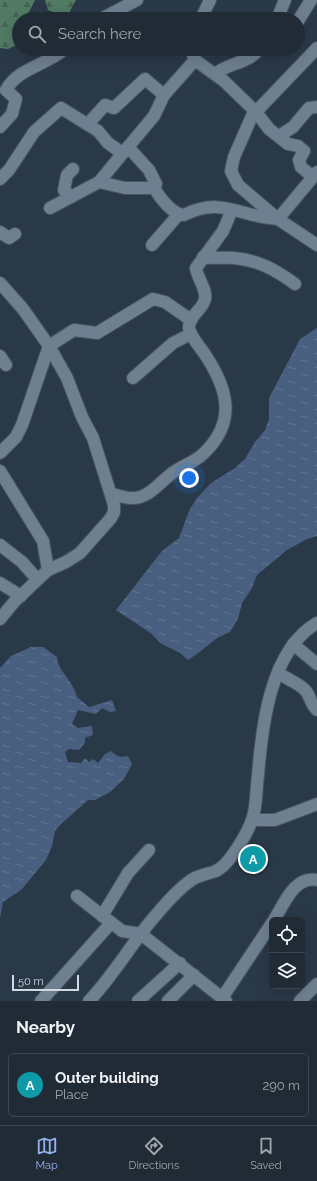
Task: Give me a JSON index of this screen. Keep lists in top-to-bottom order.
{
  "scale_bar": "50 m",
  "page": {
    "search": "Search here",
    "pins": "A",
    "scale": "50 m",
    "heading": "Nearby",
    "list": [
      {
        "mark": "A",
        "name": "Outer building",
        "note": "Place",
        "value": "290 m"
      }
    ],
    "nav": ["Map", "Directions", "Saved"]
  }
}
